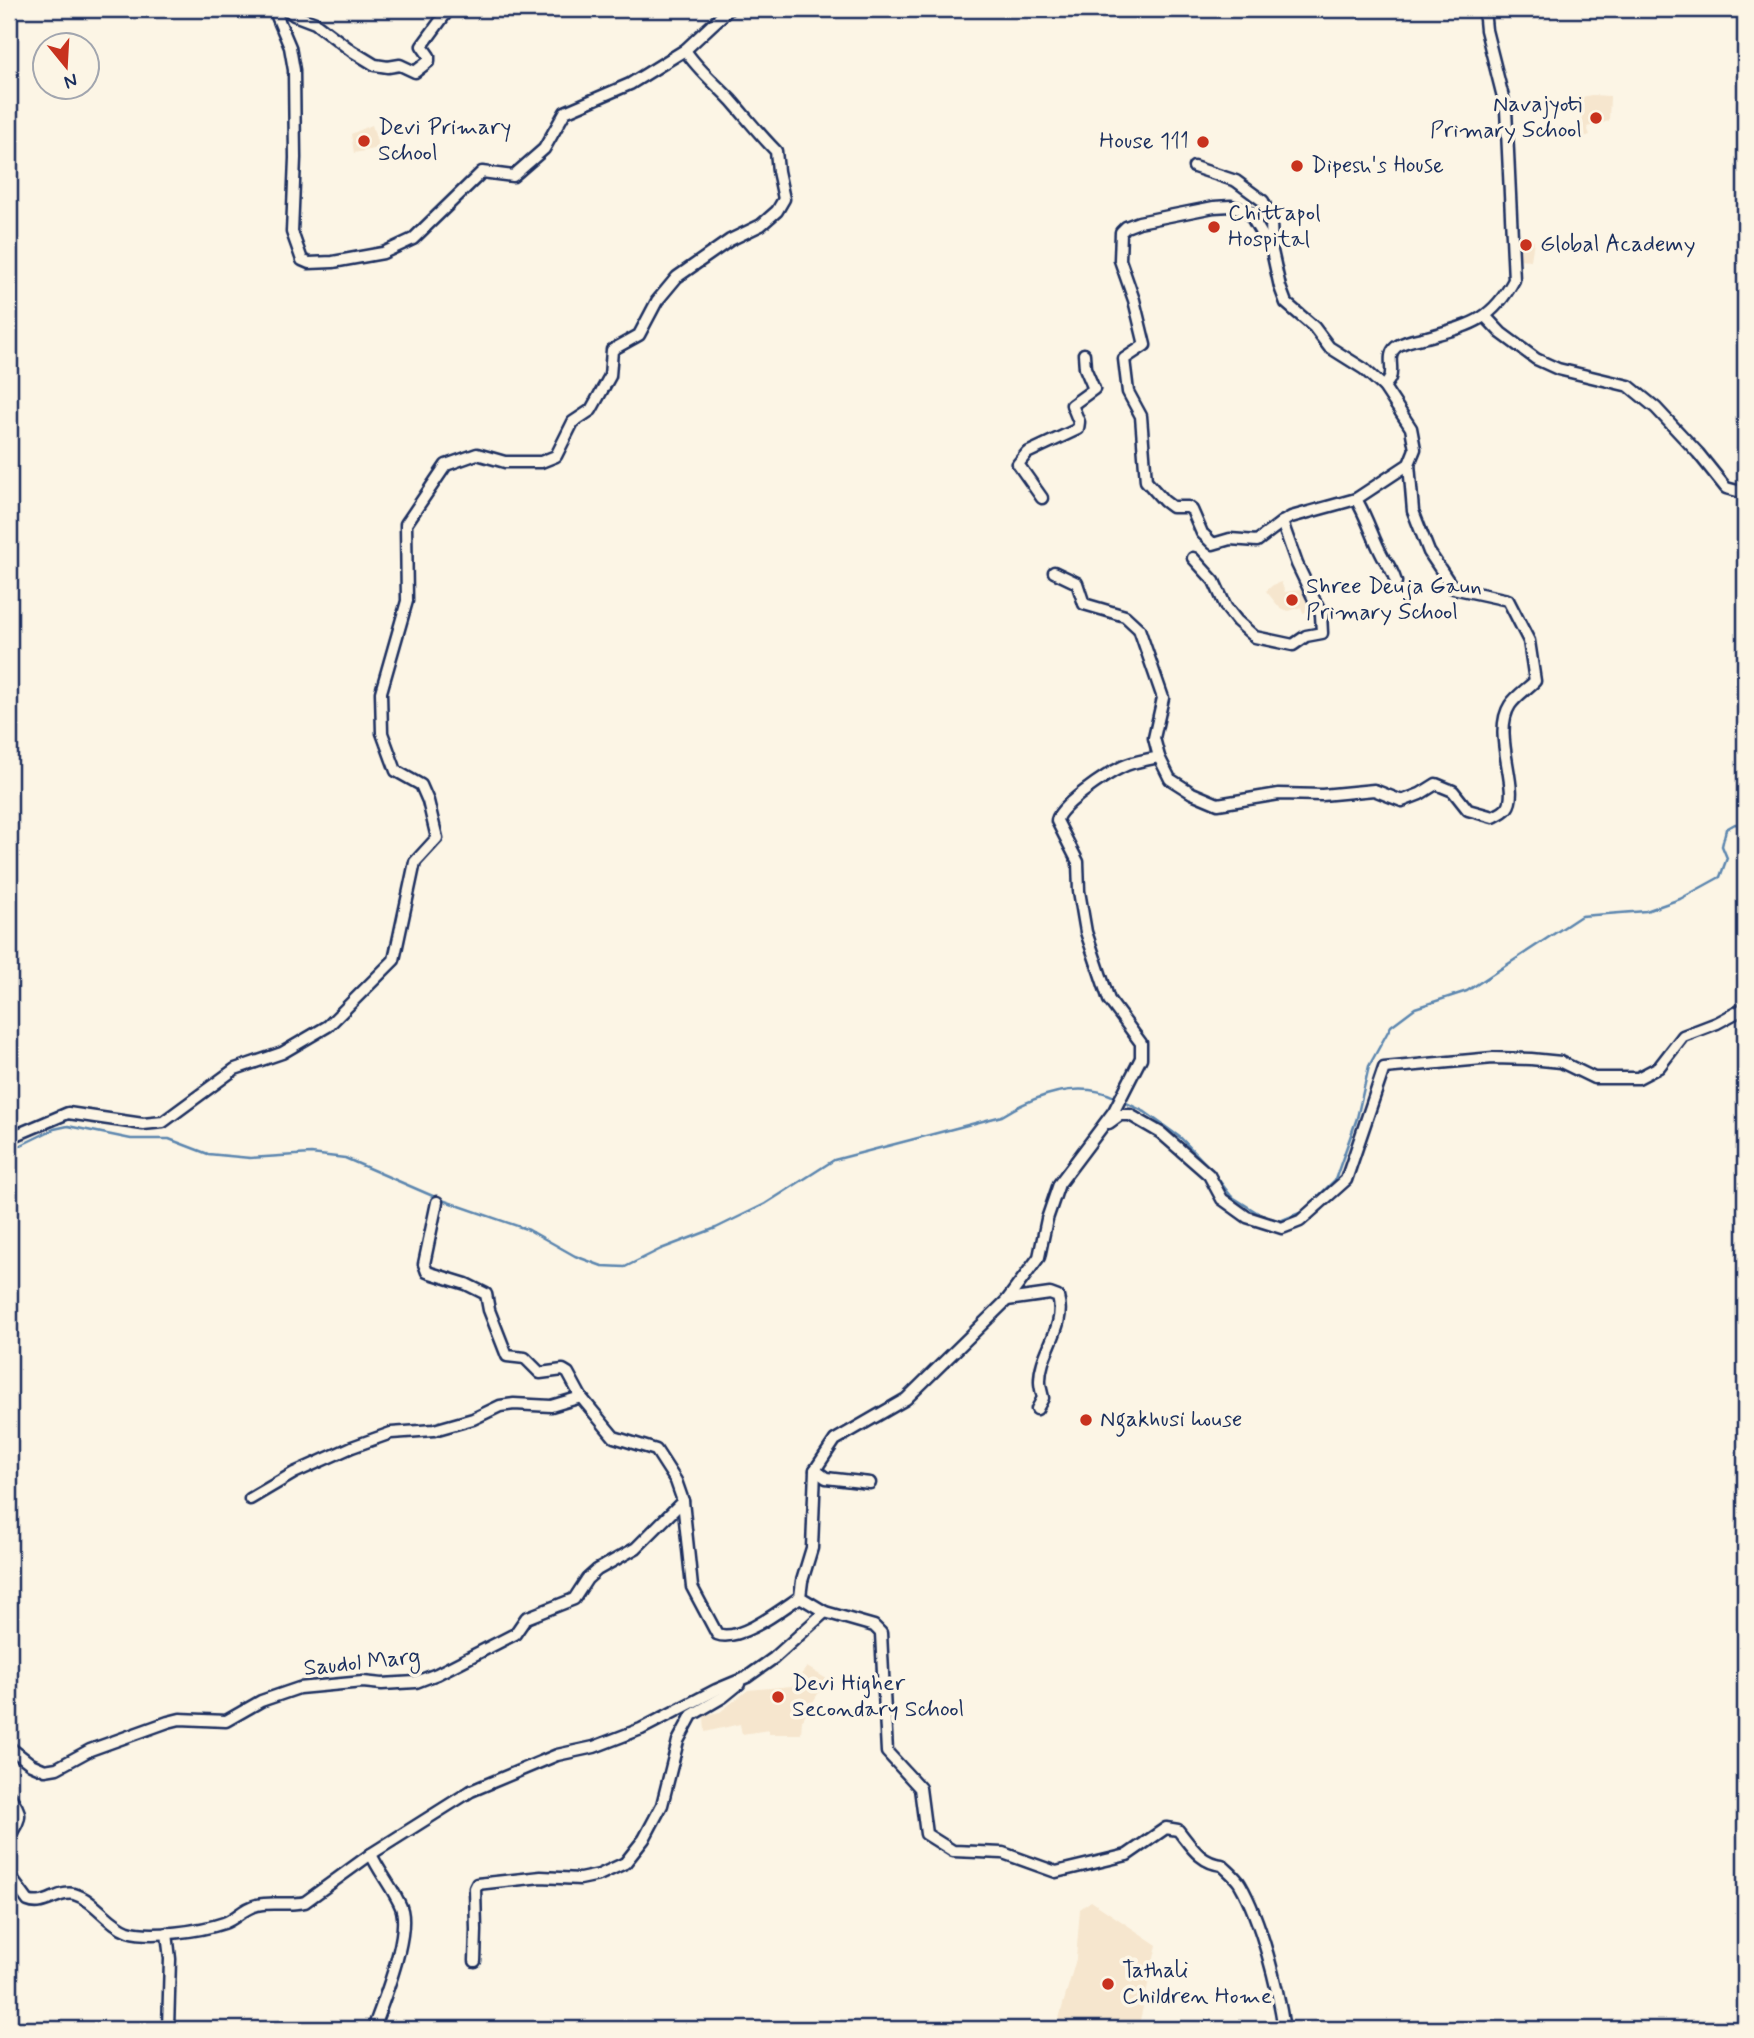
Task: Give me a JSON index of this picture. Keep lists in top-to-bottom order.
{
  "streets": {
    "street": ["Saudol Marg"]
  },
  "places": [
    "Navajyoti Primary School",
    "Devi Primary School",
    "House 111",
    "Dipesh's House",
    "Chittapol Hospital",
    "Global Academy",
    "Shree Deuja Gaun Primary School",
    "Ngakhusi house",
    "Devi Higher Secondary School",
    "Tathali Children Home"
  ],
  "north": "bottom"
}
